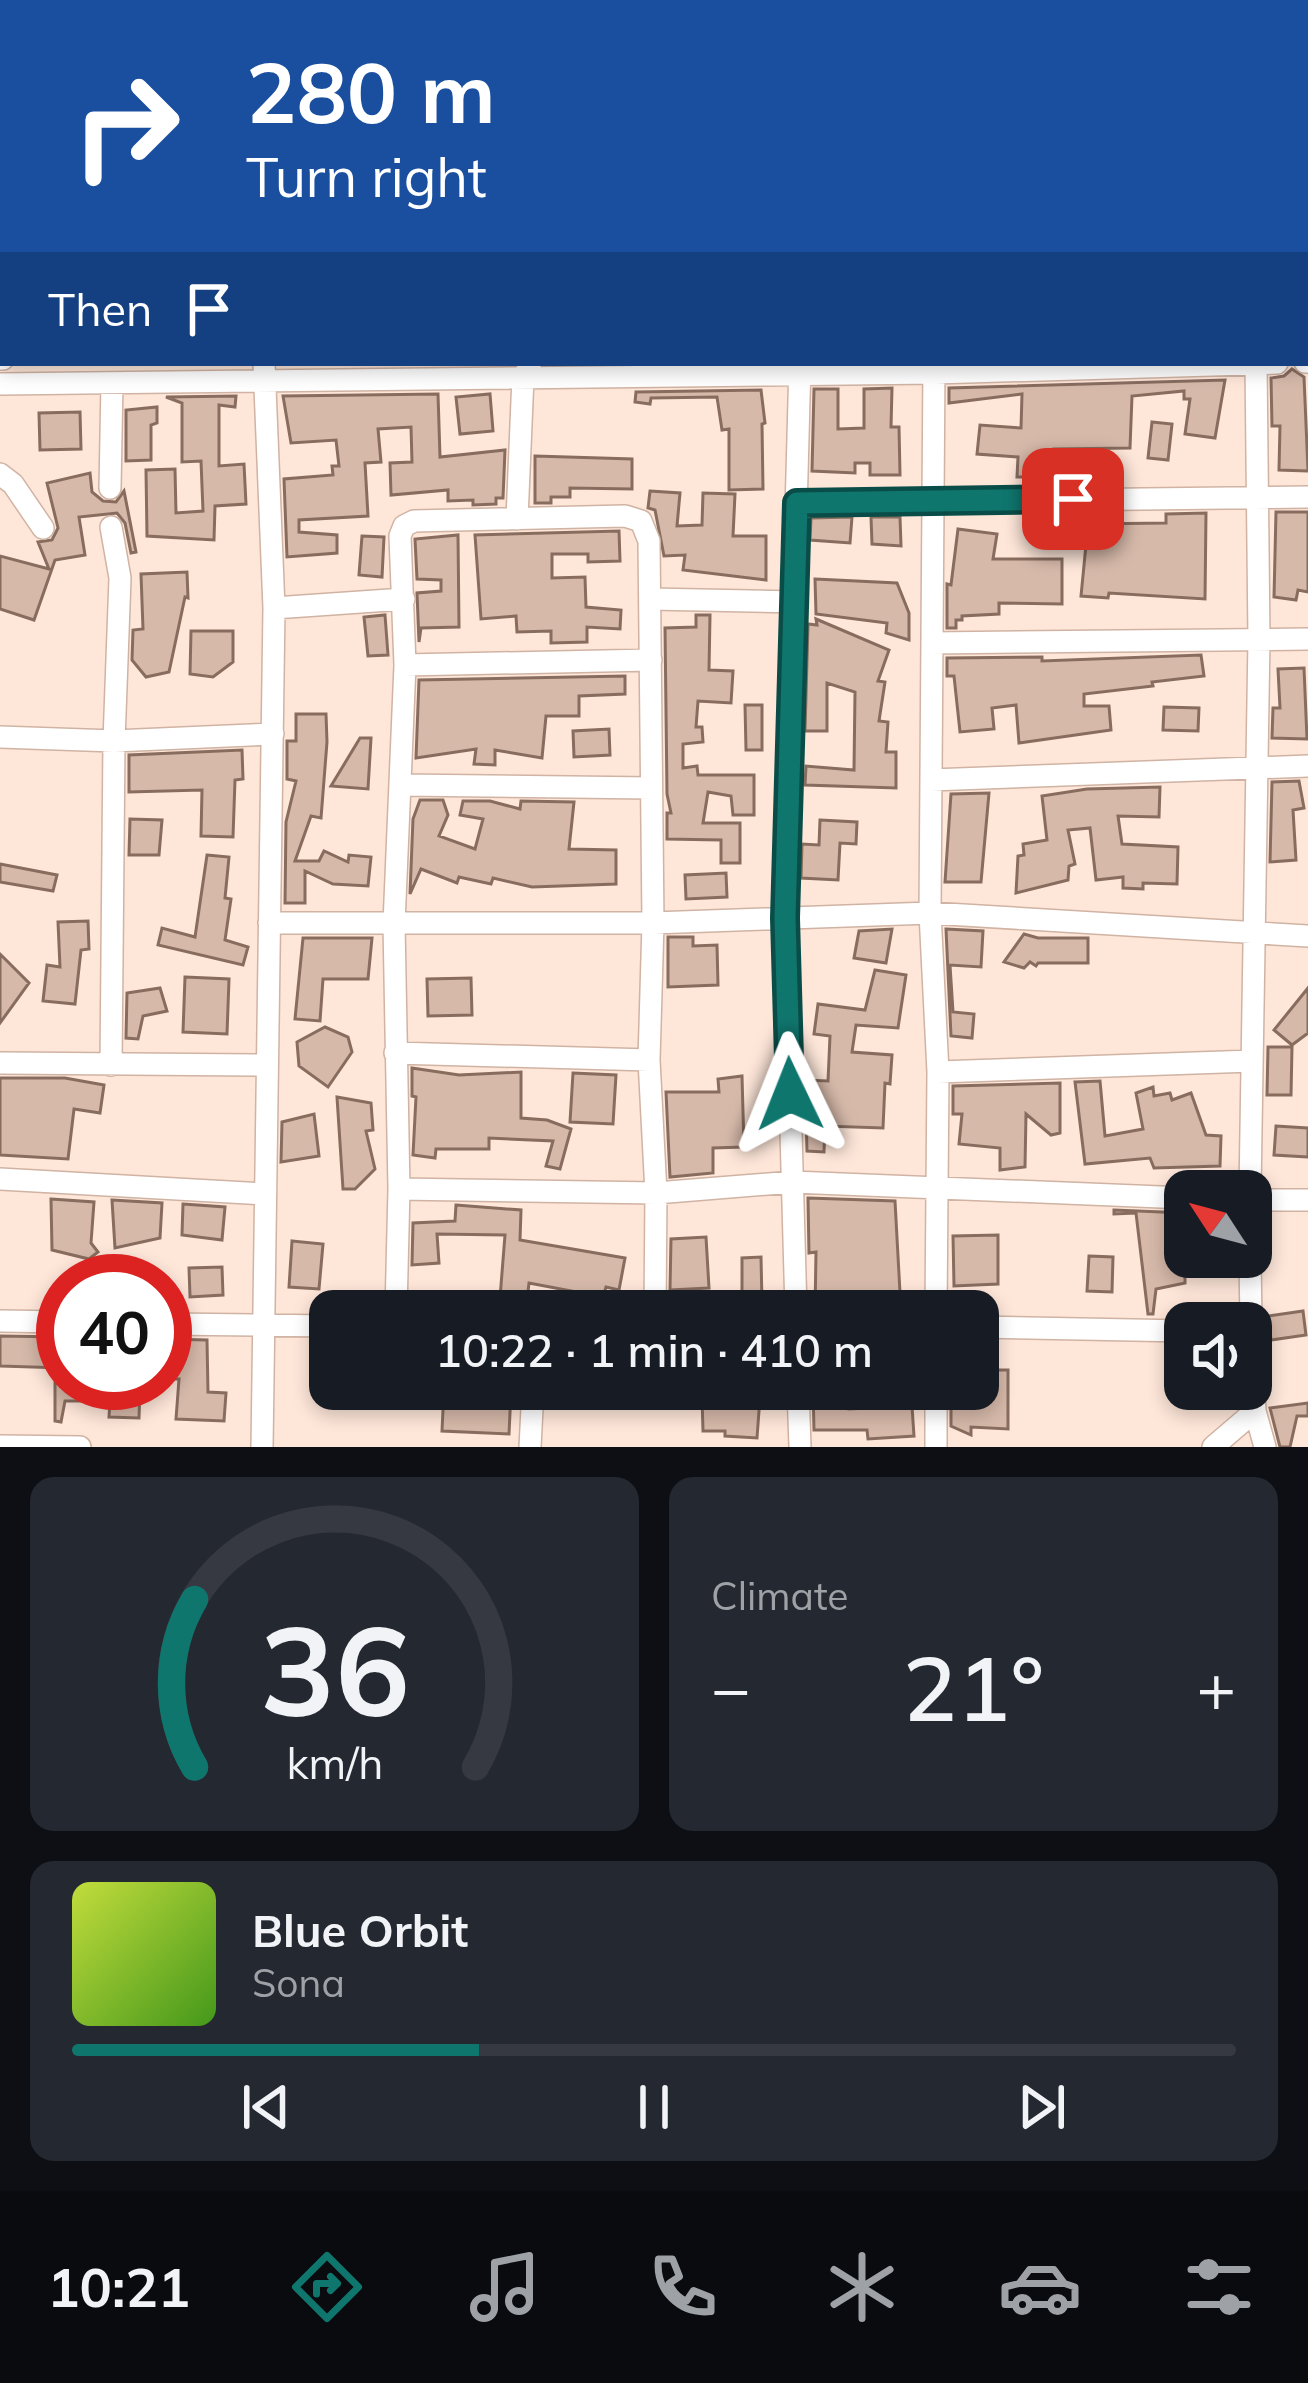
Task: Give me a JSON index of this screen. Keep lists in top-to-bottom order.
{
  "north": "top left",
  "page": {
    "turn": ["280 m", "Turn right"],
    "then": "Then",
    "limit": "40",
    "trip": "10:22 · 1 min · 410 m",
    "tile": "Climate",
    "heat": ["−", "21°", "+"],
    "song": ["Blue Orbit", "Sona"],
    "tabs": "10:21",
    "gauge": ["36", "km/h"]
  }
}
